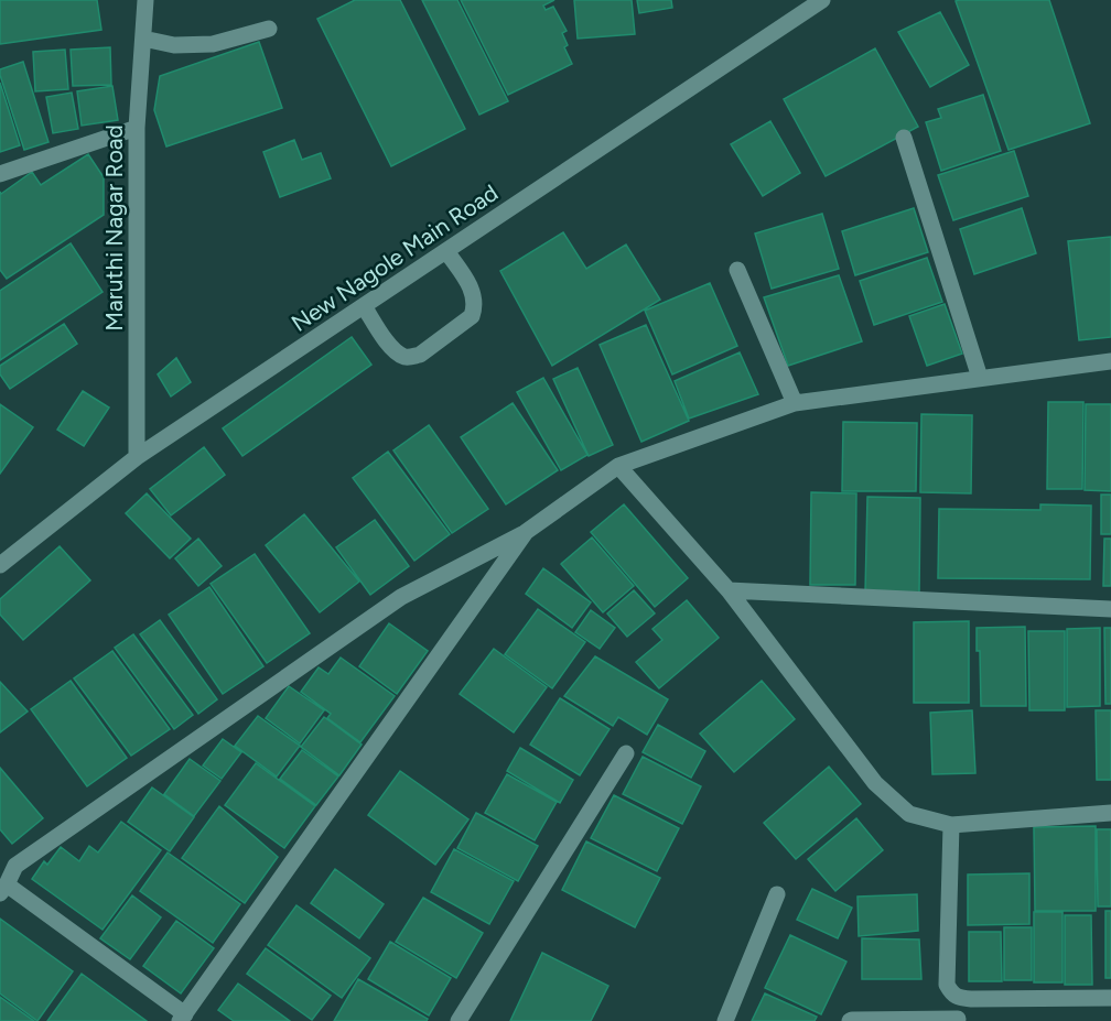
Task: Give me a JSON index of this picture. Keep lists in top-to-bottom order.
{
  "streets": {
    "street": ["Maruthi Nagar Road", "New Nagole Main Road"]
  },
  "crossings": [
    ["Maruthi Nagar Road", "New Nagole Main Road"]
  ]
}
